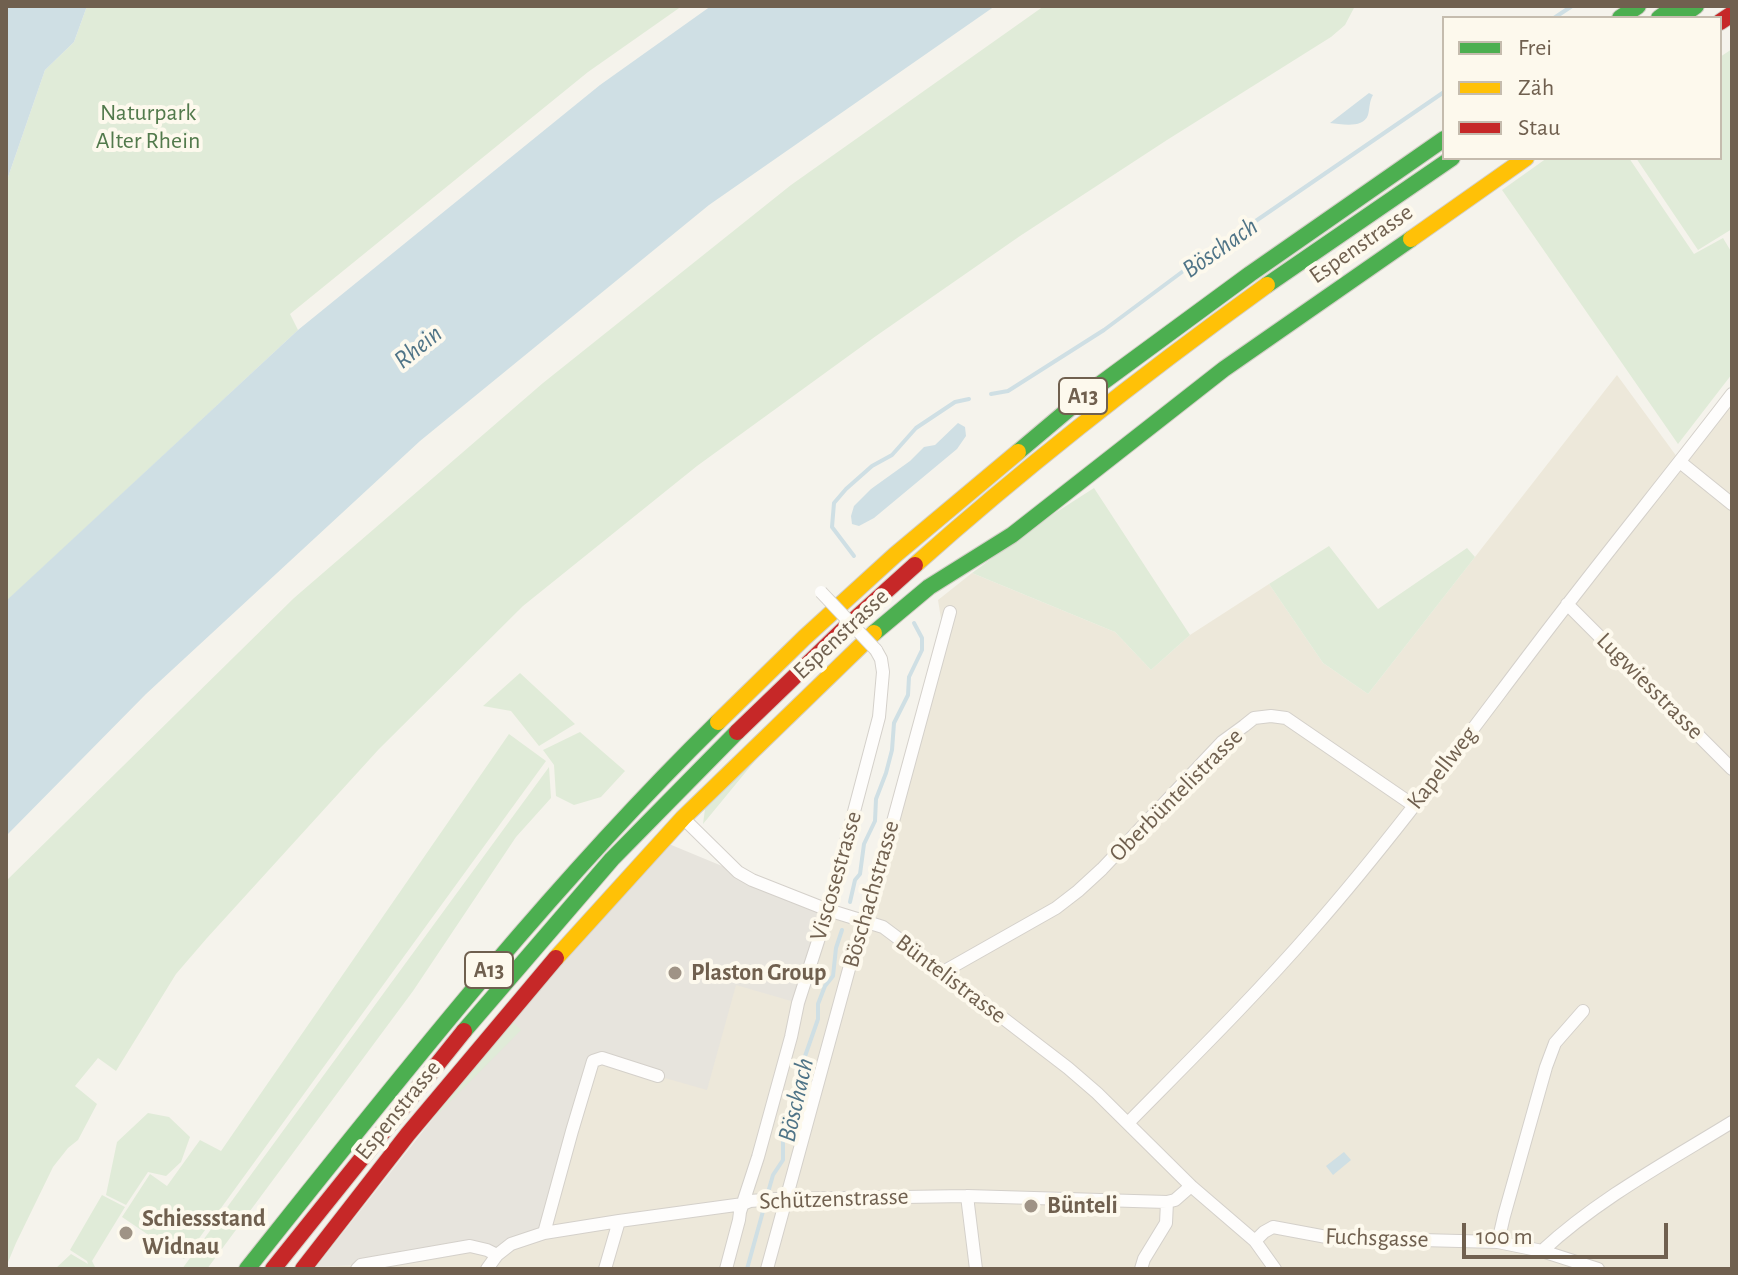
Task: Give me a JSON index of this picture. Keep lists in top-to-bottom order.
{
  "streets": {
    "main road": ["Espenstrasse", "A13"],
    "street": [
      "Lugwiesstrasse",
      "Kapellweg",
      "Oberbüntelistrasse",
      "Viscosestrasse",
      "Böschachstrasse",
      "Büntelistrasse",
      "Schützenstrasse",
      "Fuchsgasse"
    ]
  },
  "crossings": [
    ["Espenstrasse", "Büntelistrasse"],
    ["Lugwiesstrasse", "Kapellweg"],
    ["Kapellweg", "Oberbüntelistrasse"],
    ["Kapellweg", "Büntelistrasse"],
    ["Oberbüntelistrasse", "Büntelistrasse"],
    ["Viscosestrasse", "Büntelistrasse"],
    ["Viscosestrasse", "Schützenstrasse"],
    ["Böschachstrasse", "Büntelistrasse"],
    ["Böschachstrasse", "Schützenstrasse"],
    ["Büntelistrasse", "Fuchsgasse"]
  ],
  "water": ["Böschach", "Rhein"],
  "parks": ["Naturpark Alter Rhein"],
  "places": ["Plaston Group", "Bünteli", "Schiessstand Widnau"],
  "legend": ["Frei", "Zäh", "Stau"],
  "scale_bar": "100 m"
}
